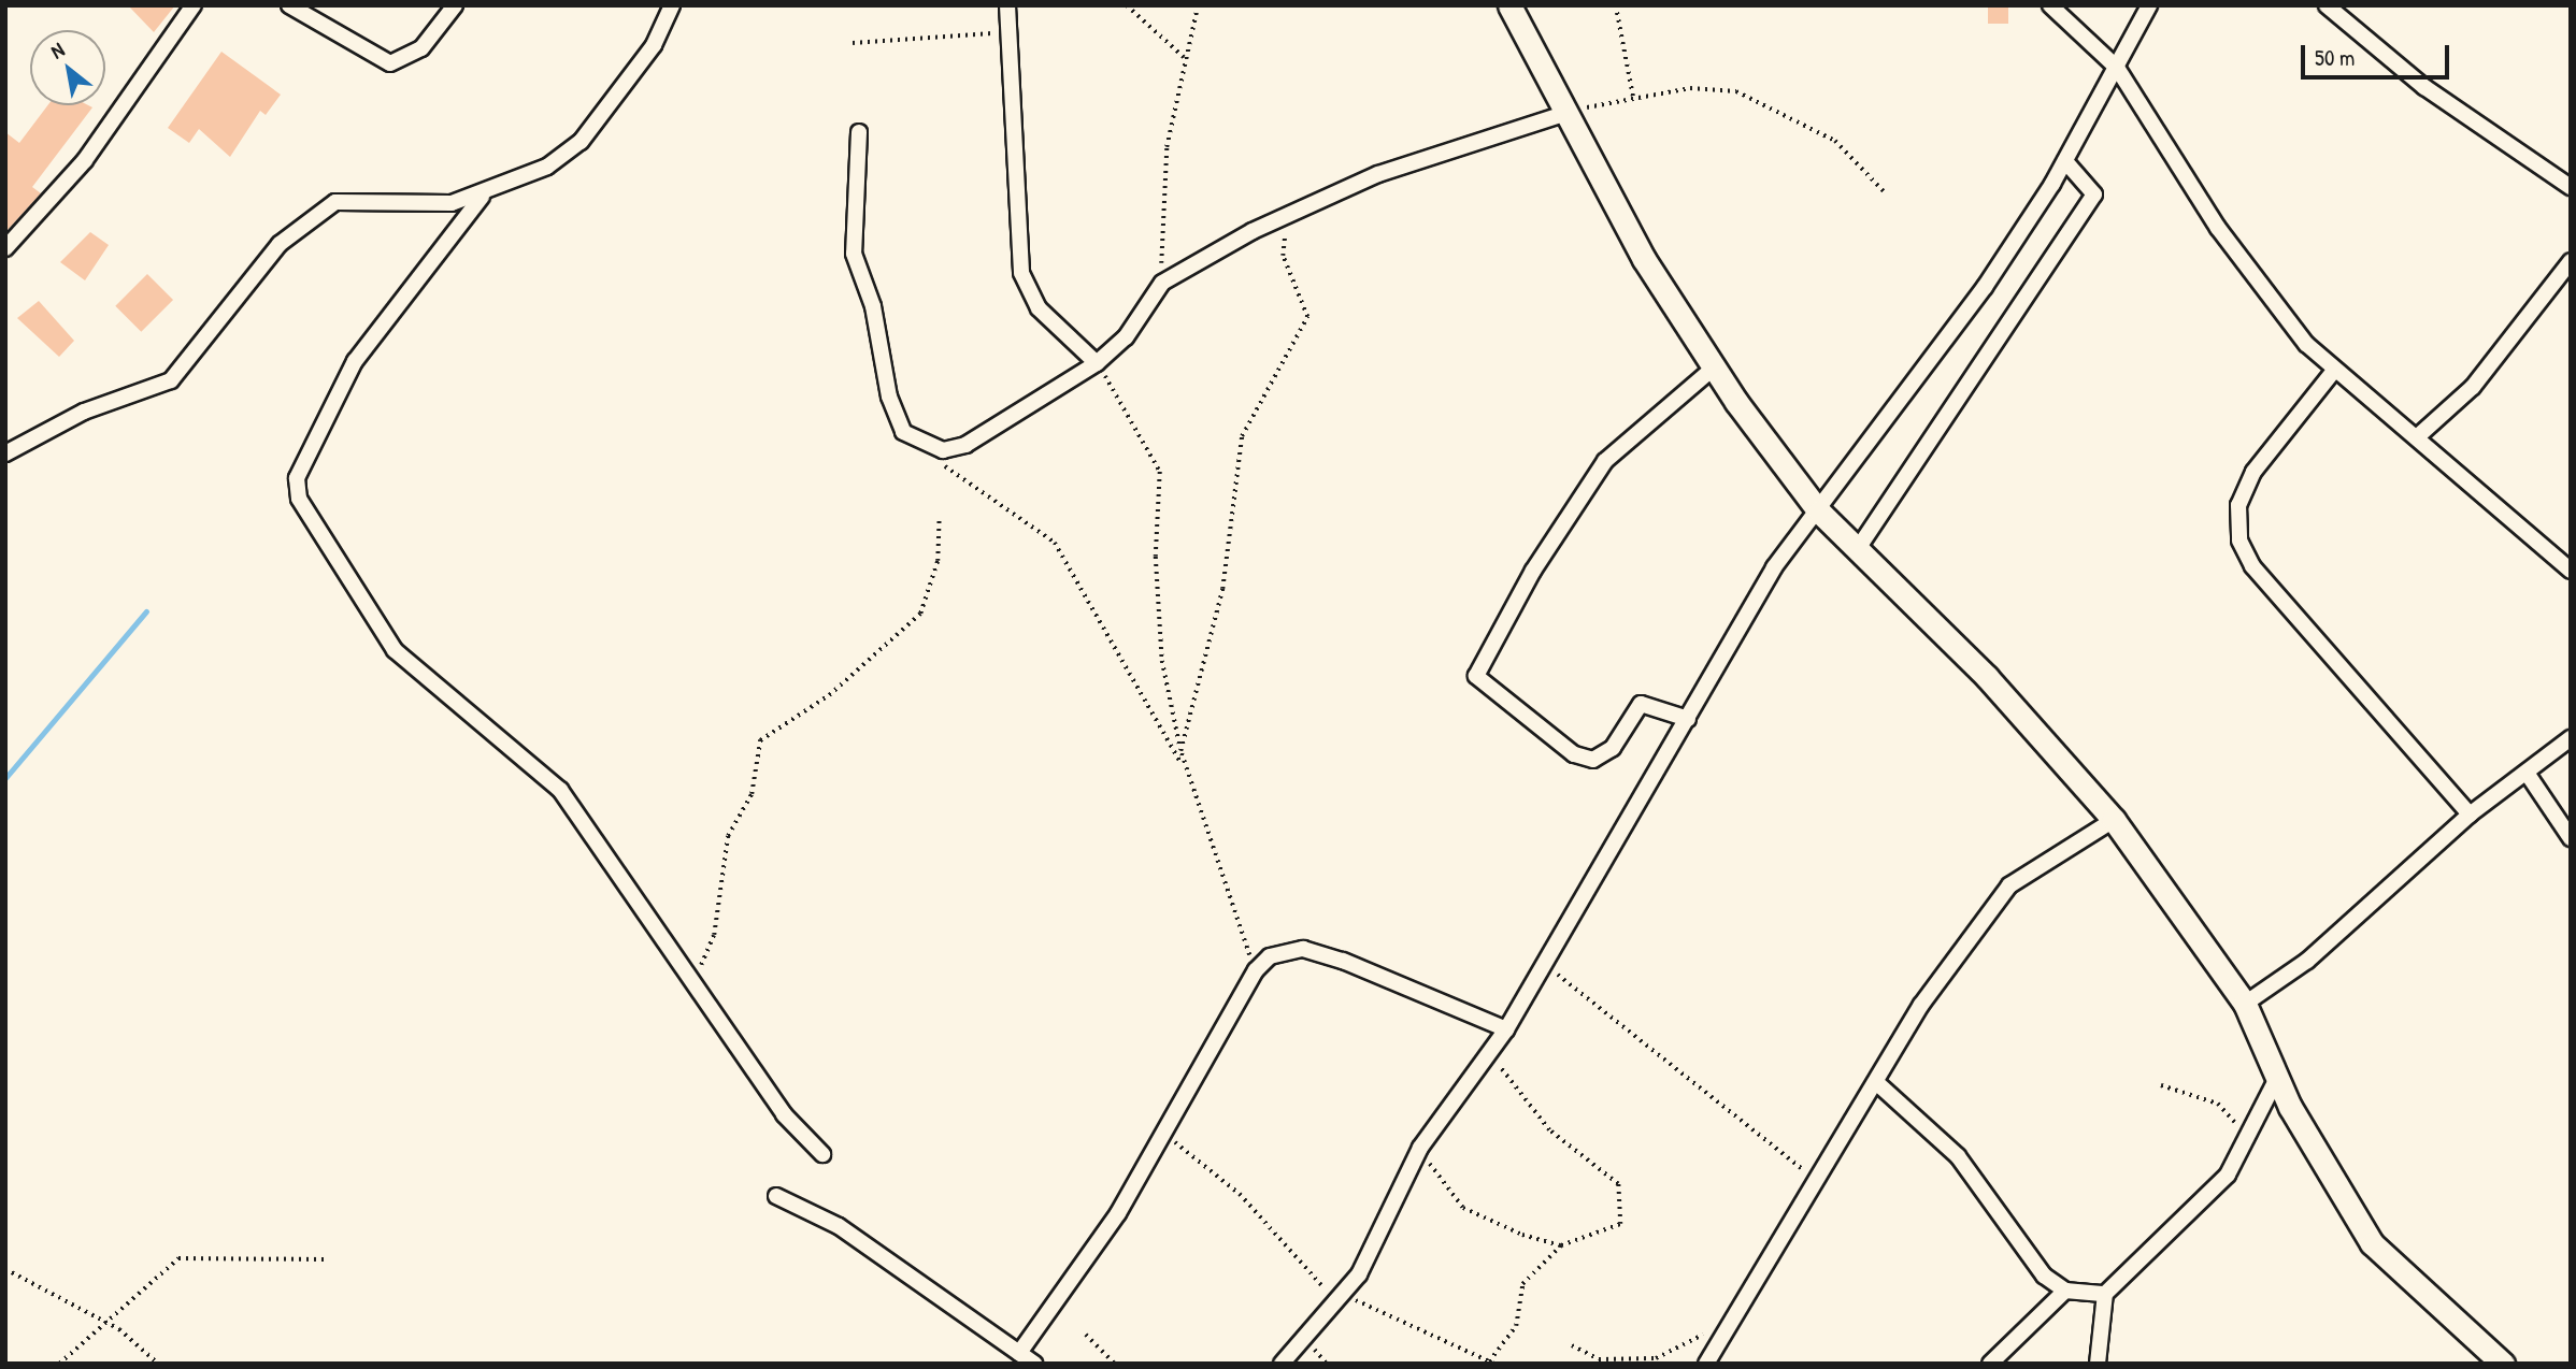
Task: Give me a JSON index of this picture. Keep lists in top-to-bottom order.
{
  "scale_bar": "50 m",
  "north": "top left"
}
